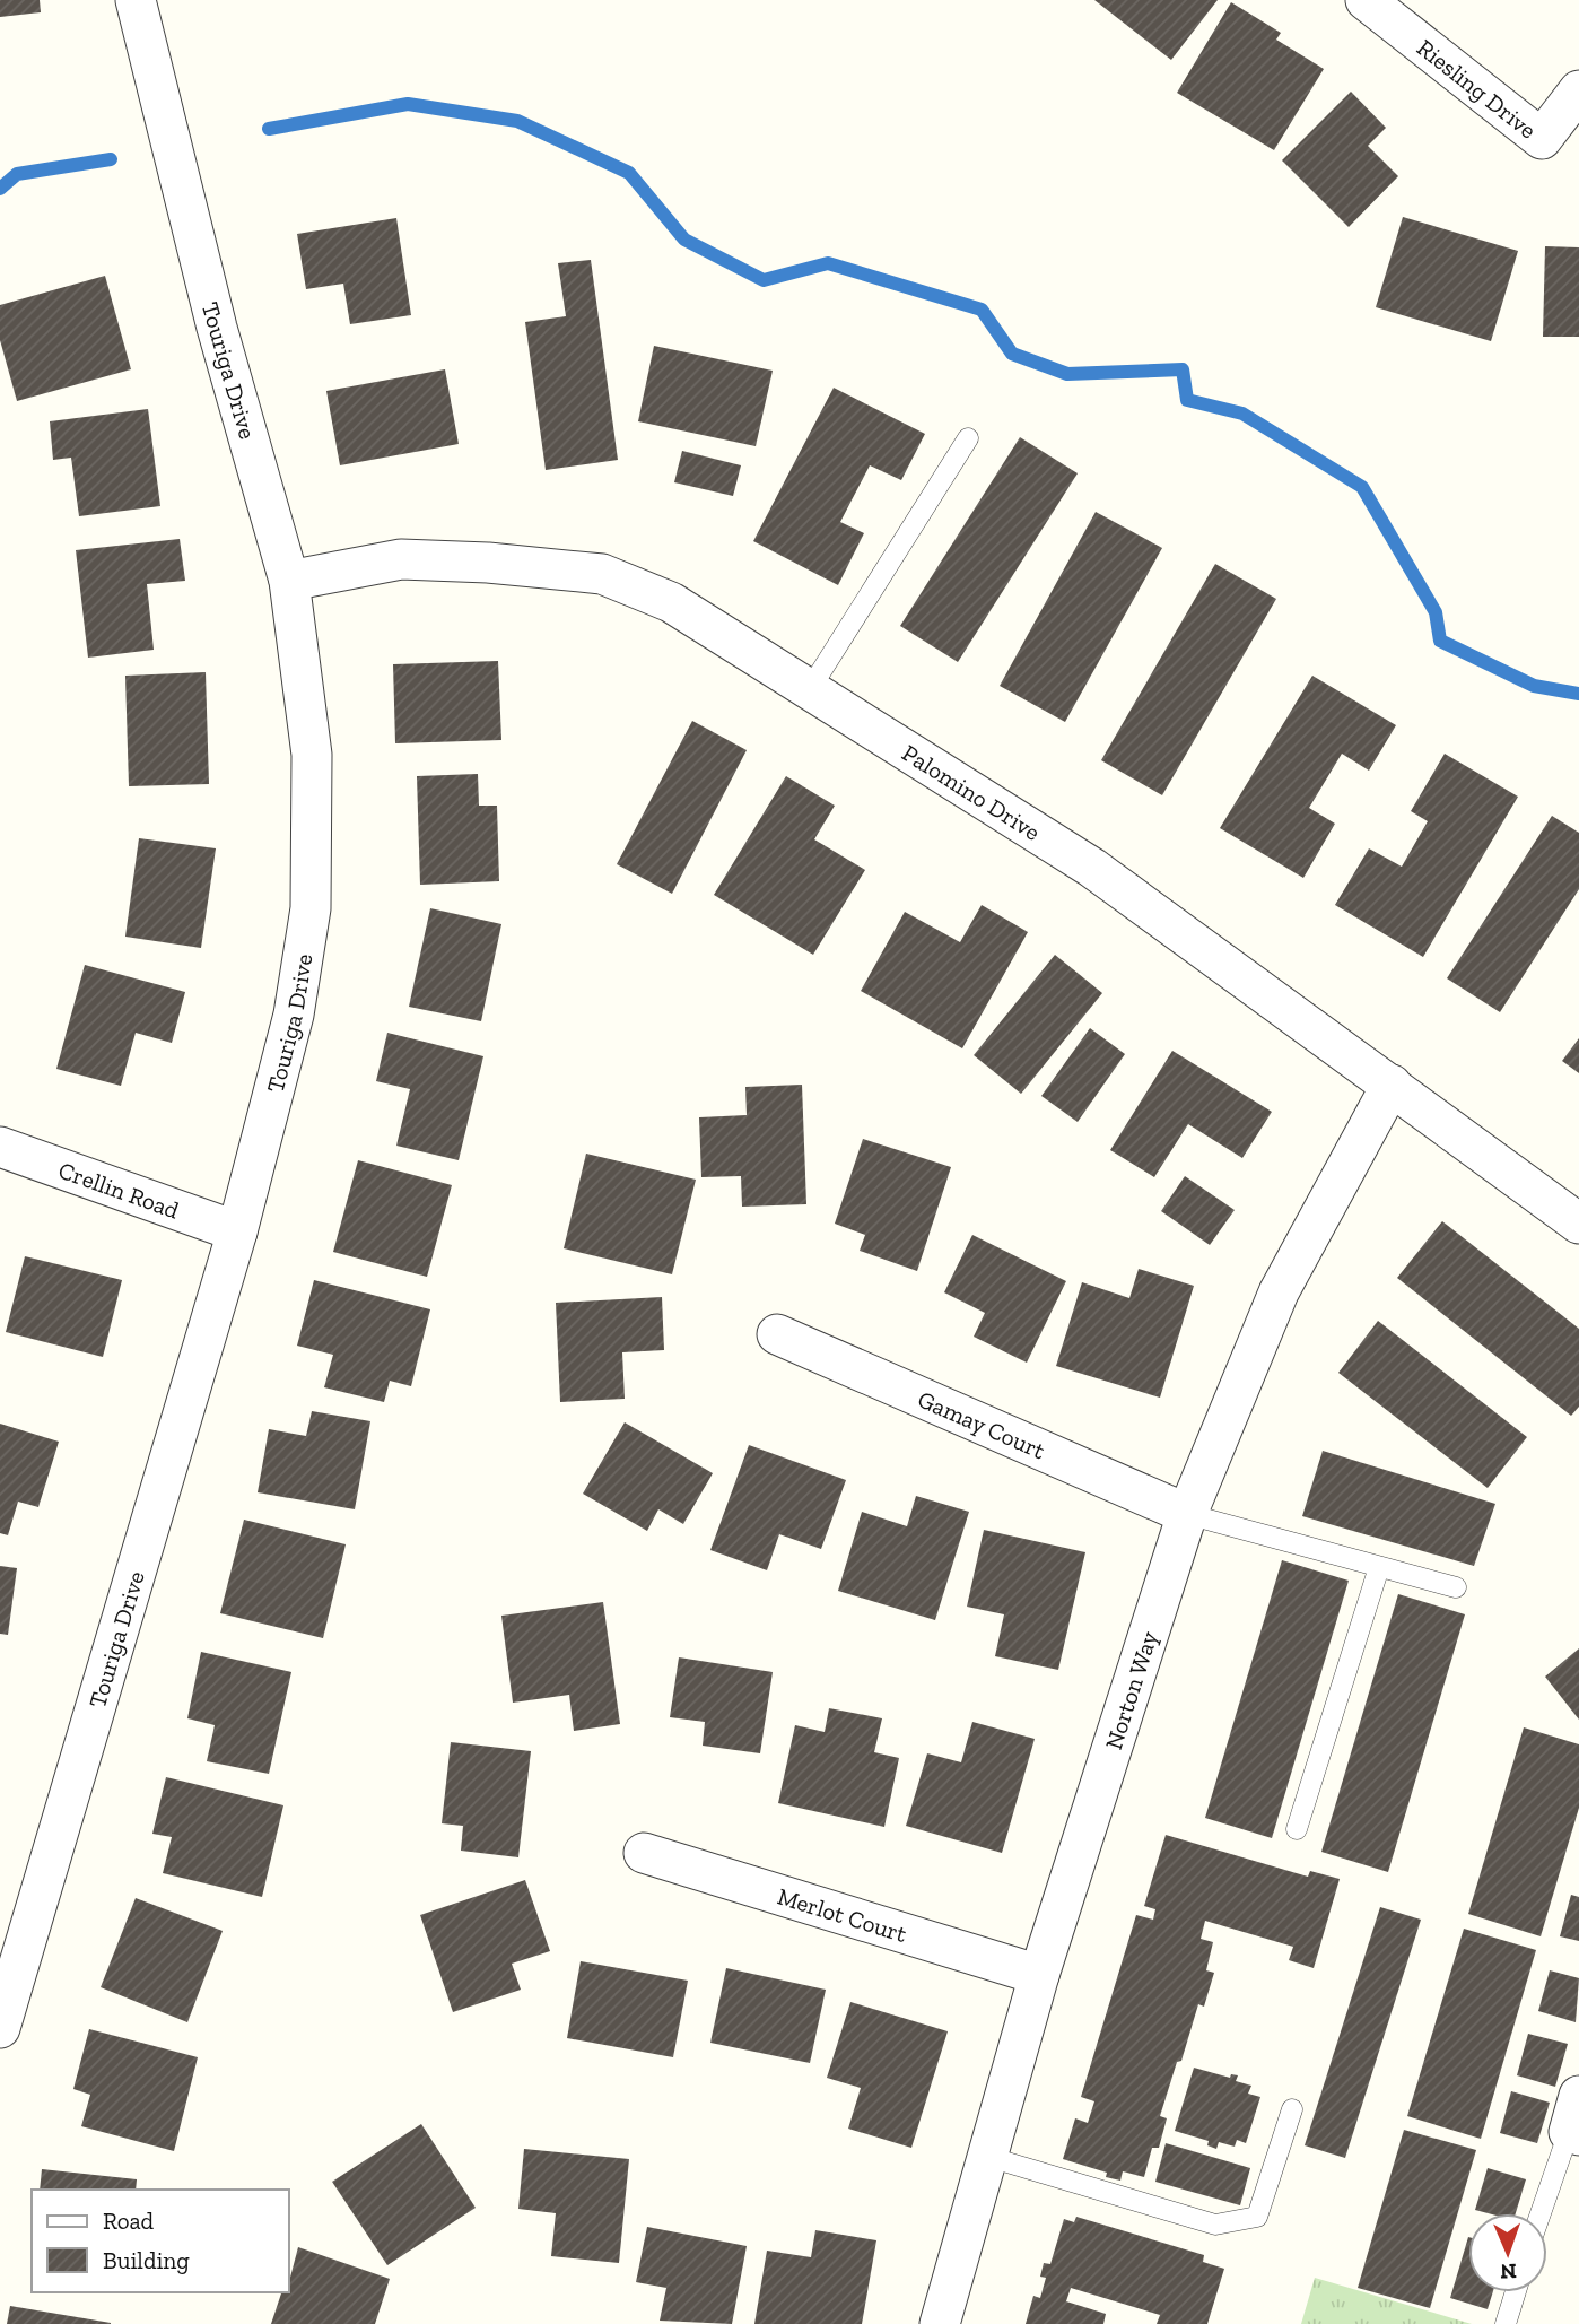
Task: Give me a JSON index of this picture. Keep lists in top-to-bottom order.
{
  "streets": {
    "street": [
      "Riesling Drive",
      "Touriga Drive",
      "Palomino Drive",
      "Crellin Road",
      "Gamay Court",
      "Norton Way",
      "Merlot Court"
    ]
  },
  "crossings": [
    ["Touriga Drive", "Palomino Drive"],
    ["Touriga Drive", "Crellin Road"],
    ["Palomino Drive", "Norton Way"],
    ["Gamay Court", "Norton Way"],
    ["Norton Way", "Merlot Court"]
  ],
  "legend": ["Road", "Building"],
  "north": "bottom"
}
